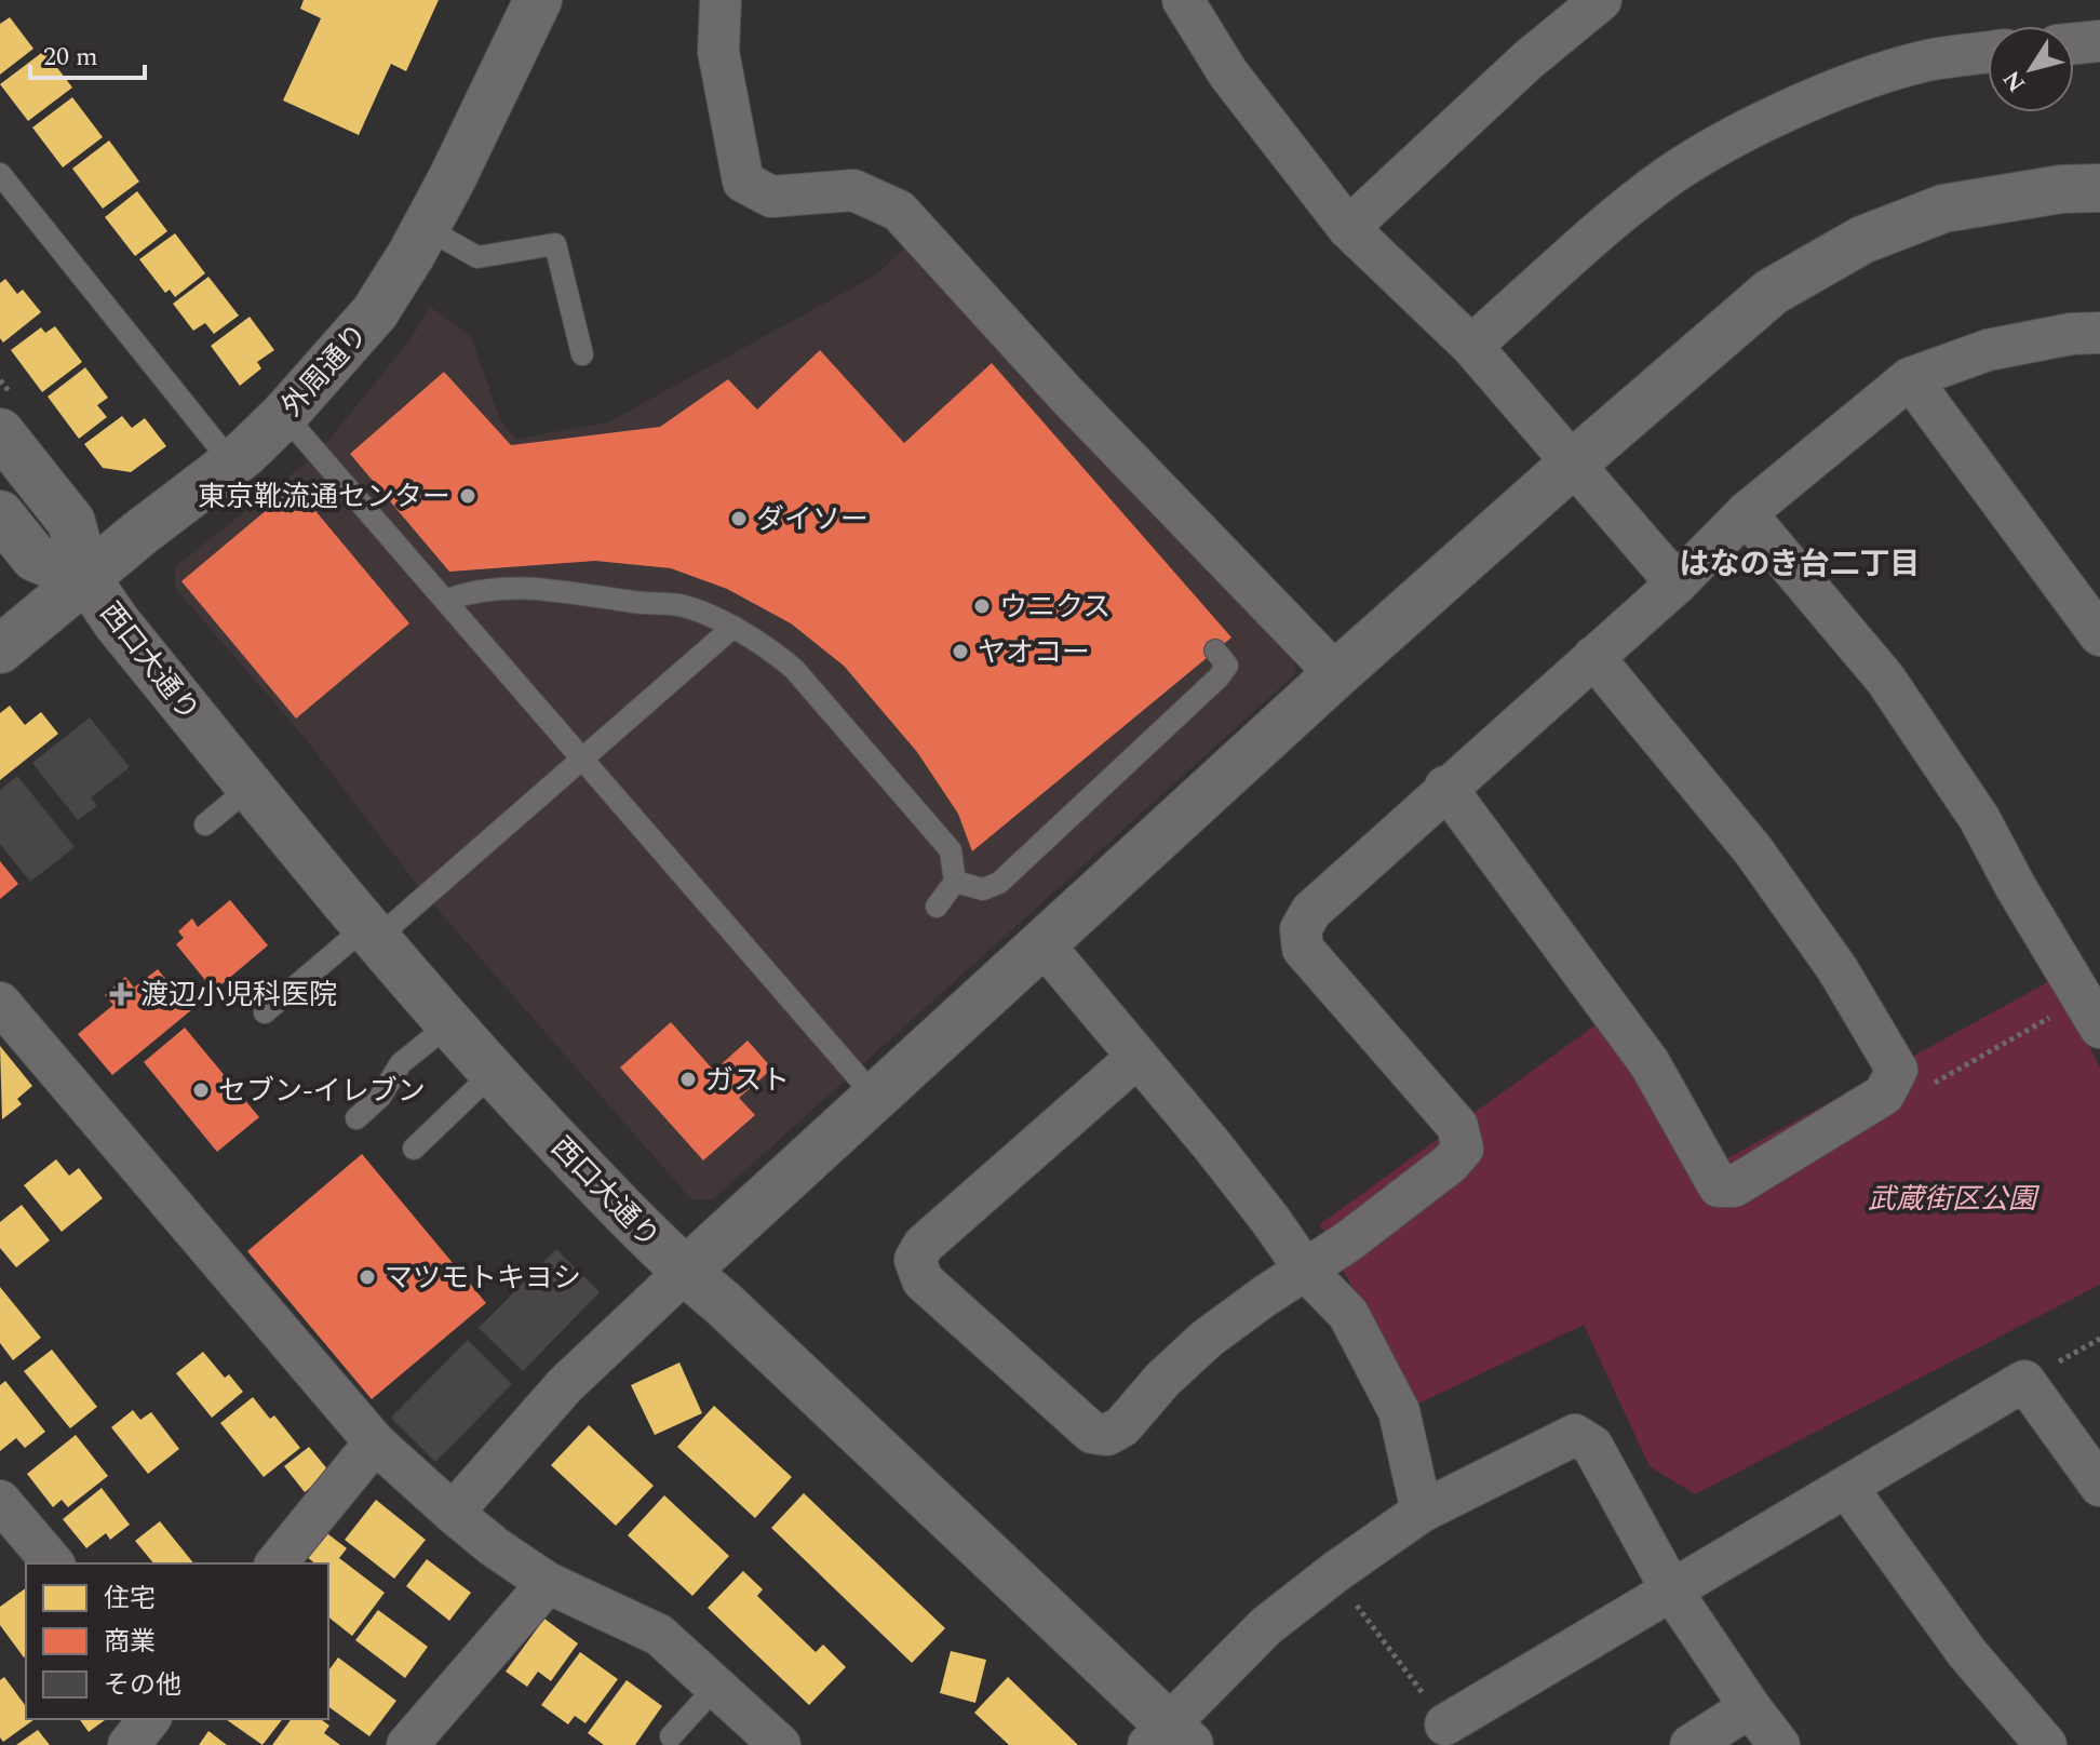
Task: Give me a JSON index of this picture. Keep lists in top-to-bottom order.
{
  "streets": {
    "street": ["外周通り", "西口大通り"]
  },
  "crossings": [
    ["外周通り", "西口大通り"]
  ],
  "districts": ["はなのき台二丁目"],
  "parks": ["武蔵街区公園"],
  "places": {
    "other": [
      "東京靴流通センター",
      "ダイソー",
      "ウニクス",
      "ヤオコー",
      "ガスト",
      "セブン-イレブン",
      "マツモトキヨシ"
    ],
    "health": ["渡辺小児科医院"]
  },
  "legend": ["住宅", "商業", "その他"],
  "scale_bar": "20 m",
  "north": "bottom left"
}
